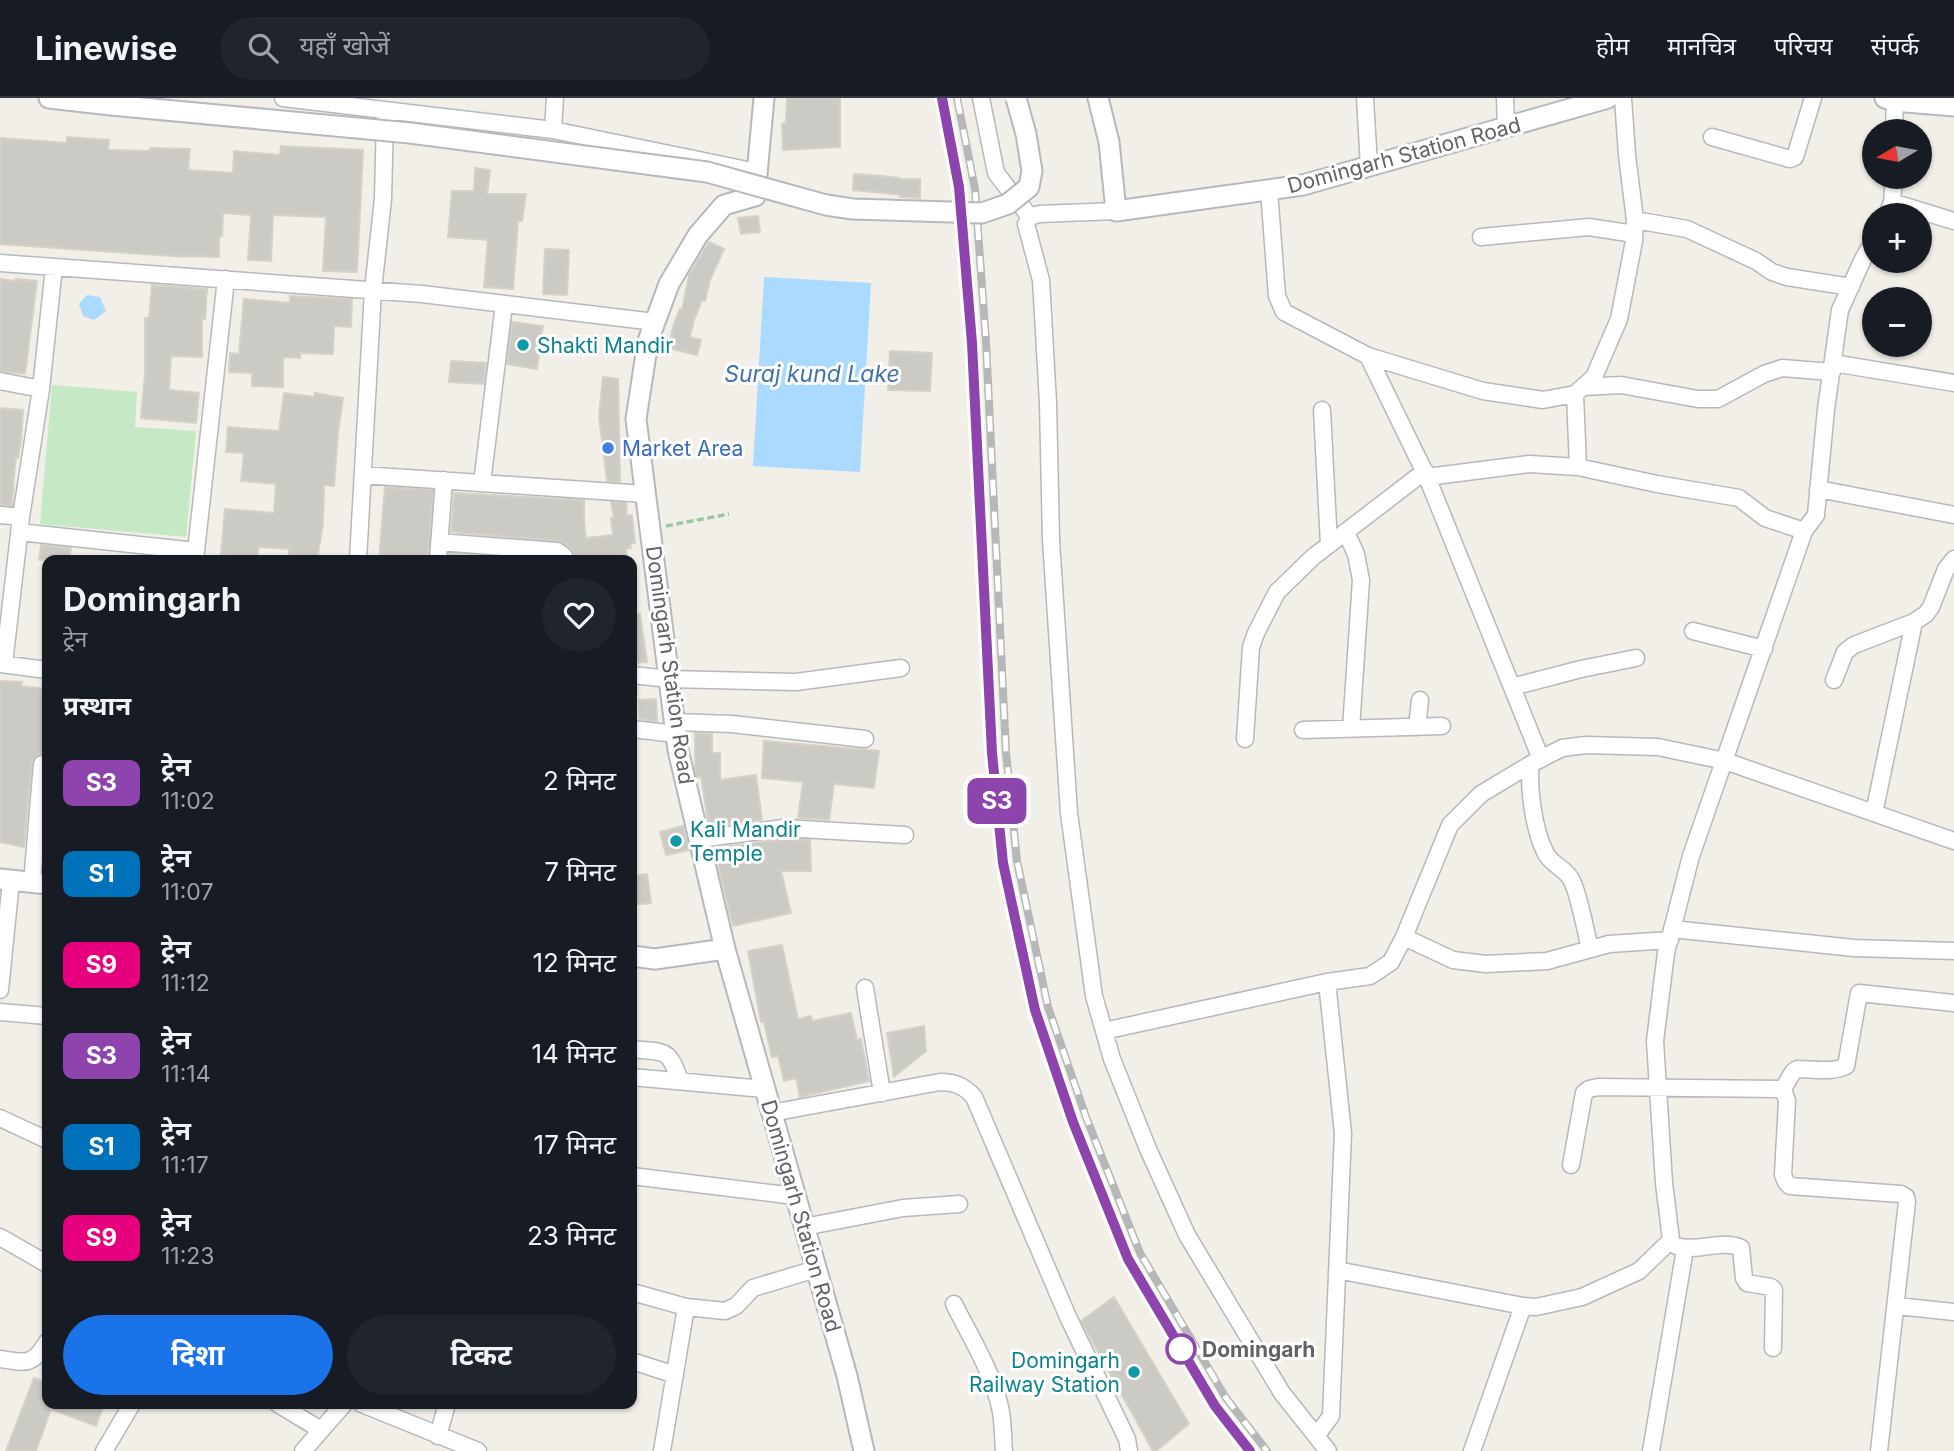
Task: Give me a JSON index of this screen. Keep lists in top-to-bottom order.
{
  "streets": {
    "street": ["Domingarh Station Road"]
  },
  "water": ["Suraj kund Lake"],
  "places": [
    "Shakti Mandir",
    "Market Area",
    "Kali Mandir Temple",
    "Domingarh",
    "Domingarh Railway Station"
  ],
  "north": "left",
  "page": {
    "header": "Linewise",
    "search": "यहाँ खोजें",
    "nav": [
      "होम",
      "मानचित्र",
      "परिचय",
      "संपर्क"
    ],
    "on_map": "S3",
    "map_buttons": ["+", "−"],
    "heading": [
      ["Domingarh", "ट्रेन"],
      "प्रस्थान"
    ],
    "list": [
      {
        "mark": "S3",
        "name": "ट्रेन",
        "note": "11:02",
        "value": "2 मिनट"
      },
      {
        "mark": "S1",
        "name": "ट्रेन",
        "note": "11:07",
        "value": "7 मिनट"
      },
      {
        "mark": "S9",
        "name": "ट्रेन",
        "note": "11:12",
        "value": "12 मिनट"
      },
      {
        "mark": "S3",
        "name": "ट्रेन",
        "note": "11:14",
        "value": "14 मिनट"
      },
      {
        "mark": "S1",
        "name": "ट्रेन",
        "note": "11:17",
        "value": "17 मिनट"
      },
      {
        "mark": "S9",
        "name": "ट्रेन",
        "note": "11:23",
        "value": "23 मिनट"
      }
    ],
    "buttons": ["दिशा", "टिकट"]
  }
}
